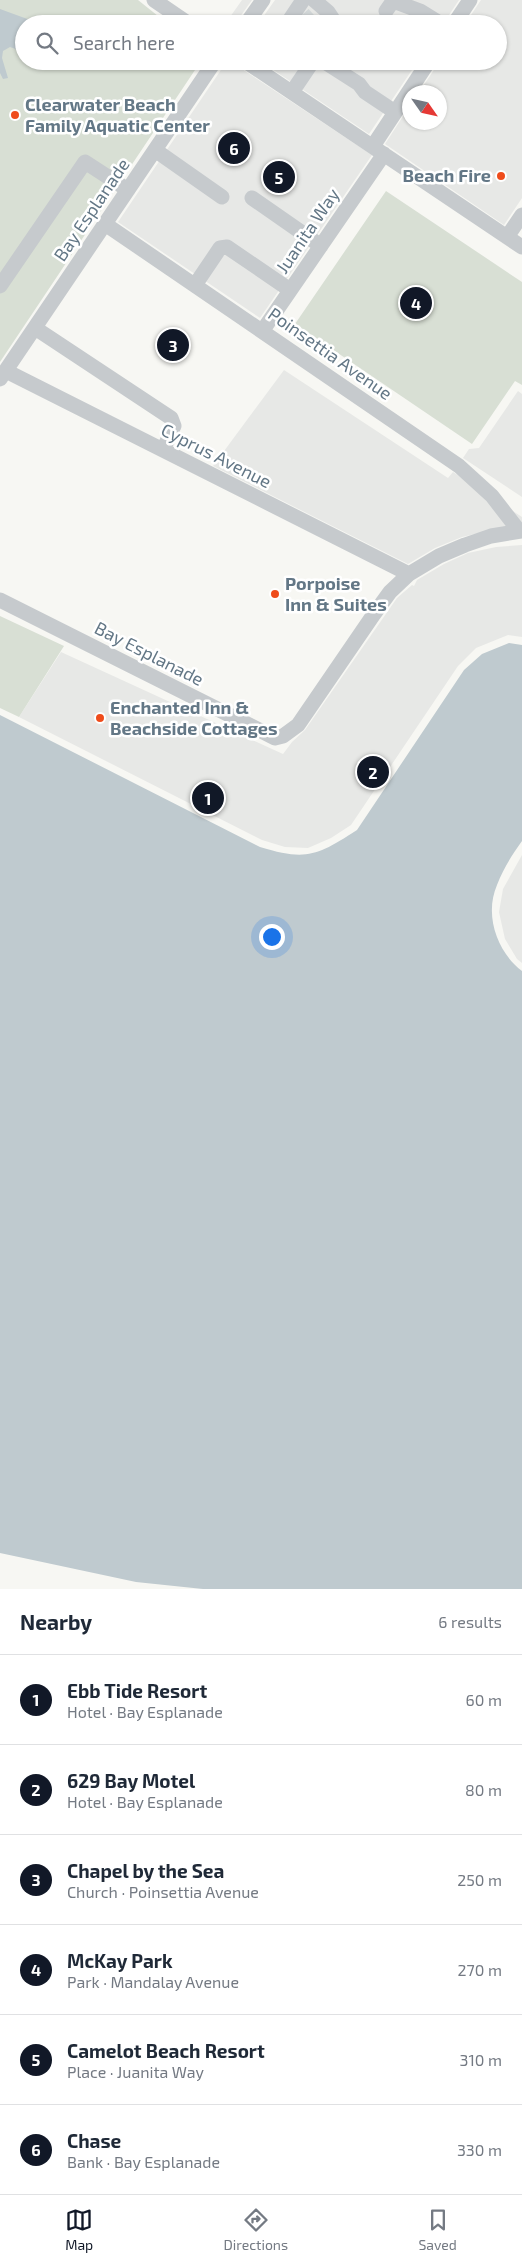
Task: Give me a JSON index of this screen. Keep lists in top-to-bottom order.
{
  "streets": {
    "street": [
      "Bay Esplanade",
      "Juanita Way",
      "Poinsettia Avenue",
      "Cyprus Avenue"
    ]
  },
  "crossings": [
    ["Bay Esplanade", "Poinsettia Avenue"],
    ["Bay Esplanade", "Cyprus Avenue"],
    ["Juanita Way", "Poinsettia Avenue"]
  ],
  "places": [
    "Clearwater Beach Family Aquatic Center",
    "Beach Fire",
    "Porpoise Inn & Suites",
    "Enchanted Inn & Beachside Cottages"
  ],
  "north": "bottom right",
  "page": {
    "search": "Search here",
    "pins": [
      "6",
      "5",
      "4",
      "3",
      "2",
      "1"
    ],
    "heading": ["Nearby", "6 results"],
    "list": [
      {
        "mark": "1",
        "name": "Ebb Tide Resort",
        "note": "Hotel · Bay Esplanade",
        "value": "60 m"
      },
      {
        "mark": "2",
        "name": "629 Bay Motel",
        "note": "Hotel · Bay Esplanade",
        "value": "80 m"
      },
      {
        "mark": "3",
        "name": "Chapel by the Sea",
        "note": "Church · Poinsettia Avenue",
        "value": "250 m"
      },
      {
        "mark": "4",
        "name": "McKay Park",
        "note": "Park · Mandalay Avenue",
        "value": "270 m"
      },
      {
        "mark": "5",
        "name": "Camelot Beach Resort",
        "note": "Place · Juanita Way",
        "value": "310 m"
      },
      {
        "mark": "6",
        "name": "Chase",
        "note": "Bank · Bay Esplanade",
        "value": "330 m"
      }
    ],
    "nav": ["Map", "Directions", "Saved"]
  }
}
